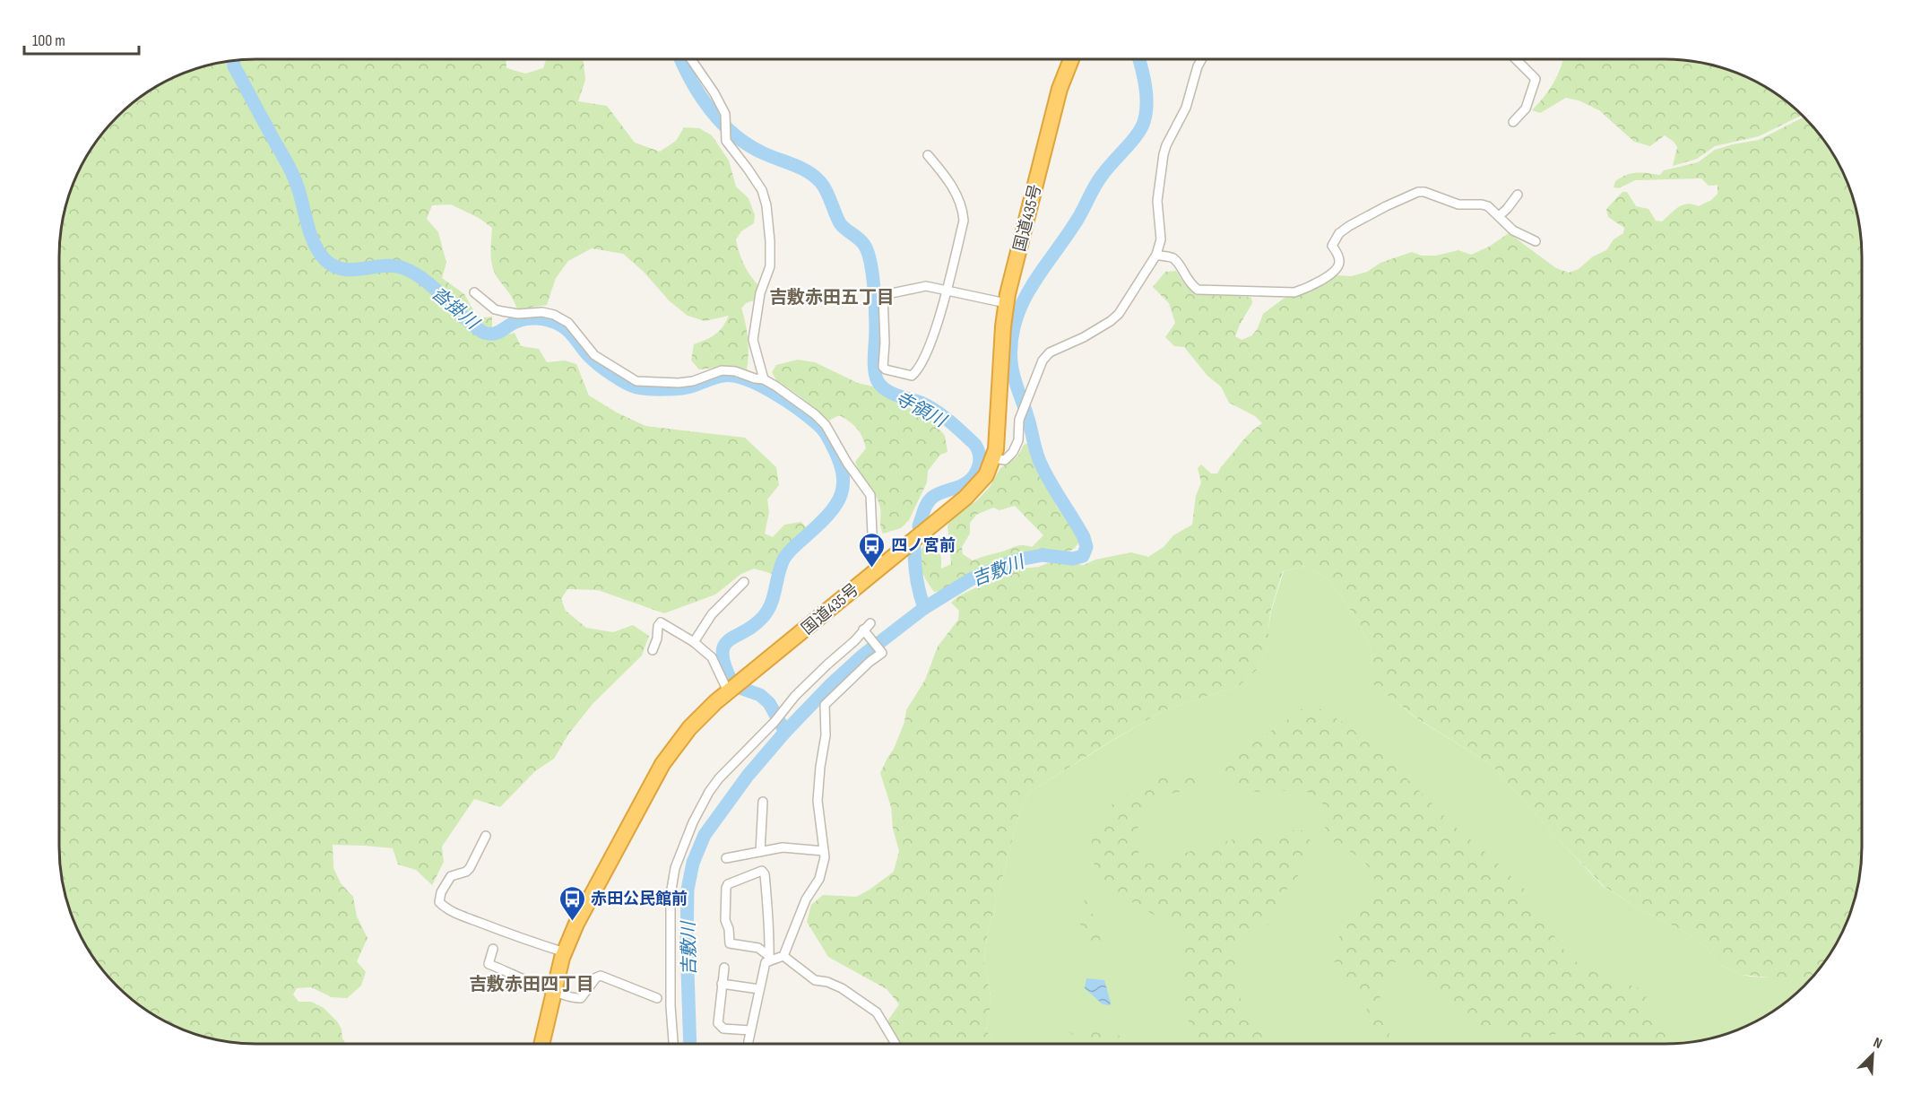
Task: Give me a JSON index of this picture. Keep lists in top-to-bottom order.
{
  "streets": {
    "highway": ["国道435号"]
  },
  "districts": ["吉敷赤田五丁目", "吉敷赤田四丁目"],
  "water": ["沓掛川", "寺領川", "吉敷川"],
  "places": {
    "bus stop": ["四ノ宮前", "赤田公民館前"]
  },
  "scale_bar": "100 m",
  "north": "top right"
}
